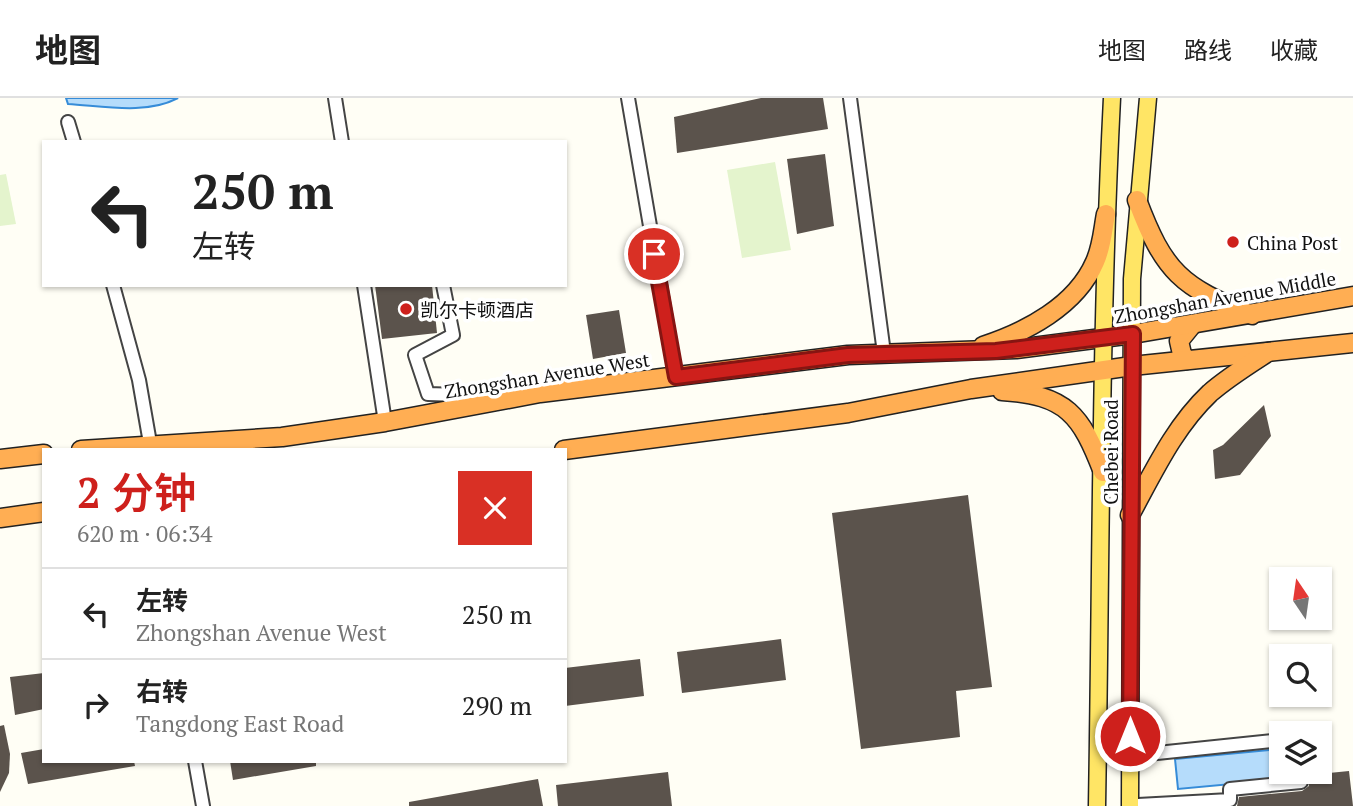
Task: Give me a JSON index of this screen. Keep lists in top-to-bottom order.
{
  "streets": {
    "highway": ["Zhongshan Avenue Middle", "Zhongshan Avenue West"],
    "main road": ["Chebei Road"]
  },
  "crossings": [
    ["Zhongshan Avenue Middle", "Zhongshan Avenue West"],
    ["Zhongshan Avenue Middle", "Chebei Road"],
    ["Zhongshan Avenue West", "Chebei Road"]
  ],
  "places": ["China Post", "凯尔卡顿酒店"],
  "north": "top",
  "page": {
    "header": "地图",
    "nav": ["地图", "路线", "收藏"],
    "turn": ["250 m", "左转"],
    "heading": ["2 分钟", "620 m · 06:34"],
    "list": [
      {
        "name": "左转",
        "note": "Zhongshan Avenue West",
        "value": "250 m"
      },
      {
        "name": "右转",
        "note": "Tangdong East Road",
        "value": "290 m"
      }
    ]
  }
}
